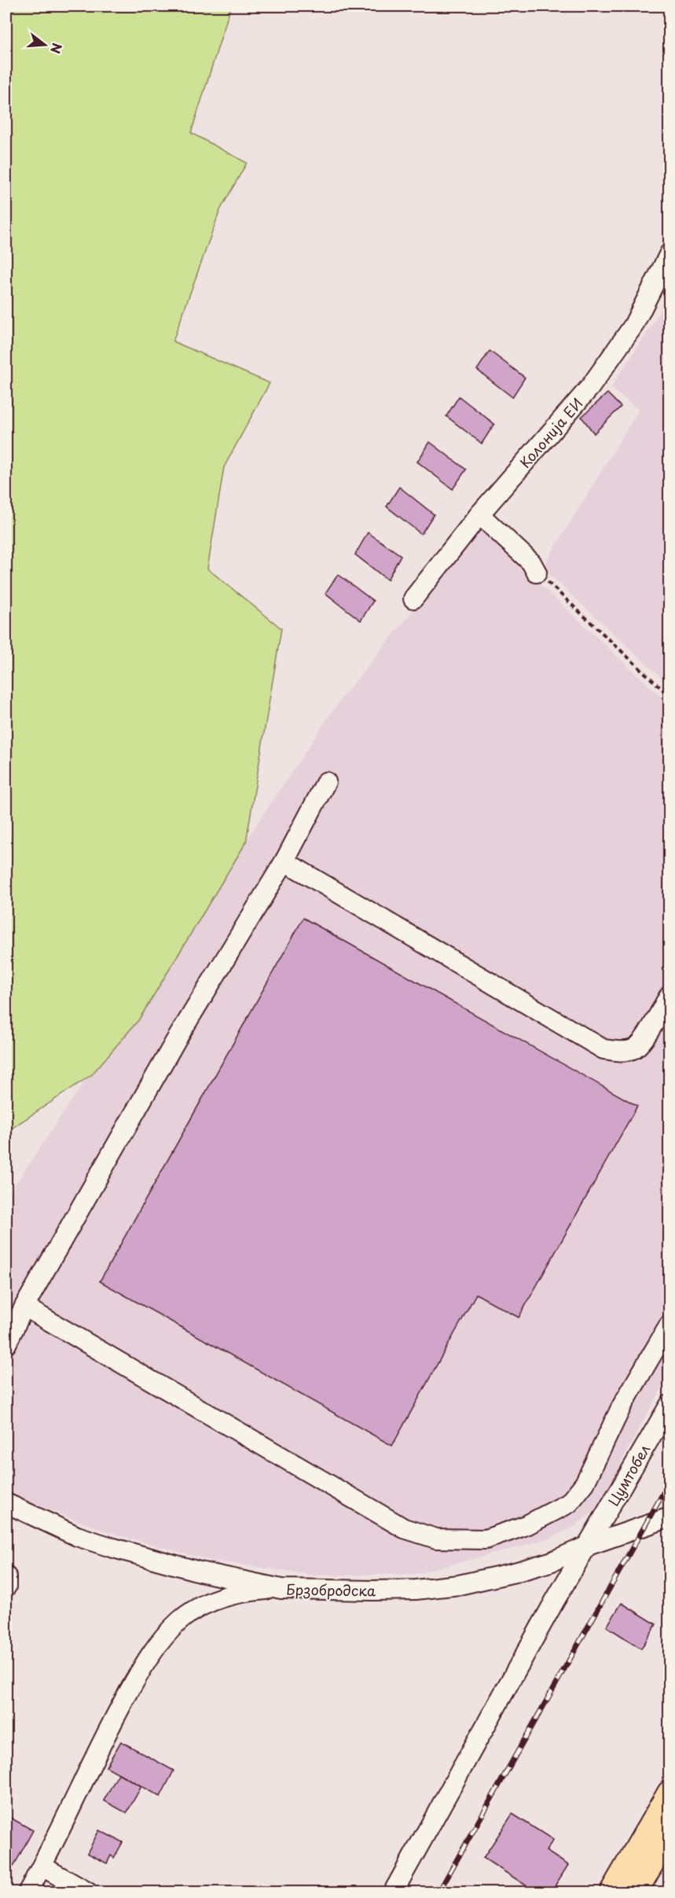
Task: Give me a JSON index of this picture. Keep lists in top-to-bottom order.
{
  "streets": {
    "street": ["Колонија ЕИ", "Цумтобел", "Брзобродска"]
  },
  "crossings": [
    ["Цумтобел", "Брзобродска"]
  ],
  "north": "right"
}
